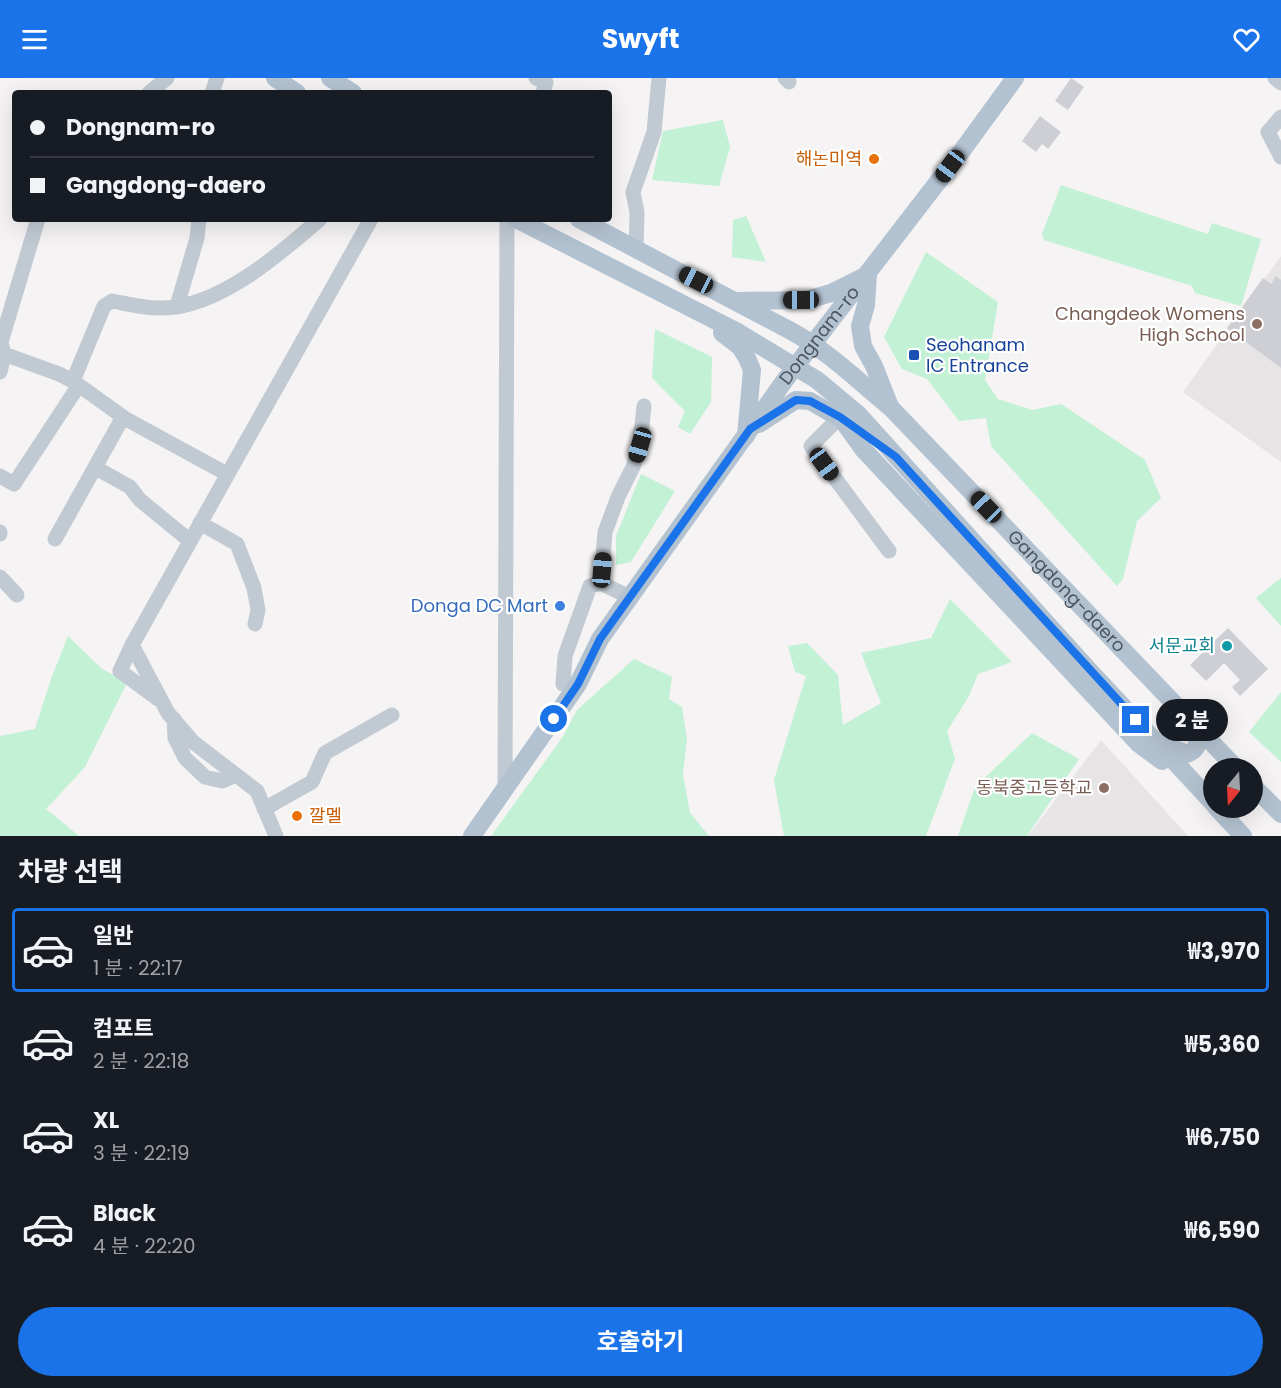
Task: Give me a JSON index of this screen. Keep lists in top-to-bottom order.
{
  "streets": {
    "main road": ["Dongnam-ro", "Gangdong-daero"]
  },
  "crossings": [
    ["Dongnam-ro", "Gangdong-daero"]
  ],
  "places": {
    "other": [
      "해논미역",
      "Changdeok Womens High School",
      "Donga DC Mart",
      "서문교회",
      "동북중고등학교",
      "깔멜"
    ],
    "transit": ["Seohanam IC Entrance"]
  },
  "north": "bottom",
  "page": {
    "header": "Swyft",
    "banner": ["Dongnam-ro", "Gangdong-daero"],
    "bubble": "2 분",
    "heading": "차량 선택",
    "list": [
      {
        "name": "일반",
        "note": "1 분 · 22:17",
        "value": "₩3,970"
      },
      {
        "name": "컴포트",
        "note": "2 분 · 22:18",
        "value": "₩5,360"
      },
      {
        "name": "XL",
        "note": "3 분 · 22:19",
        "value": "₩6,750"
      },
      {
        "name": "Black",
        "note": "4 분 · 22:20",
        "value": "₩6,590"
      }
    ],
    "buttons": "호출하기"
  }
}
